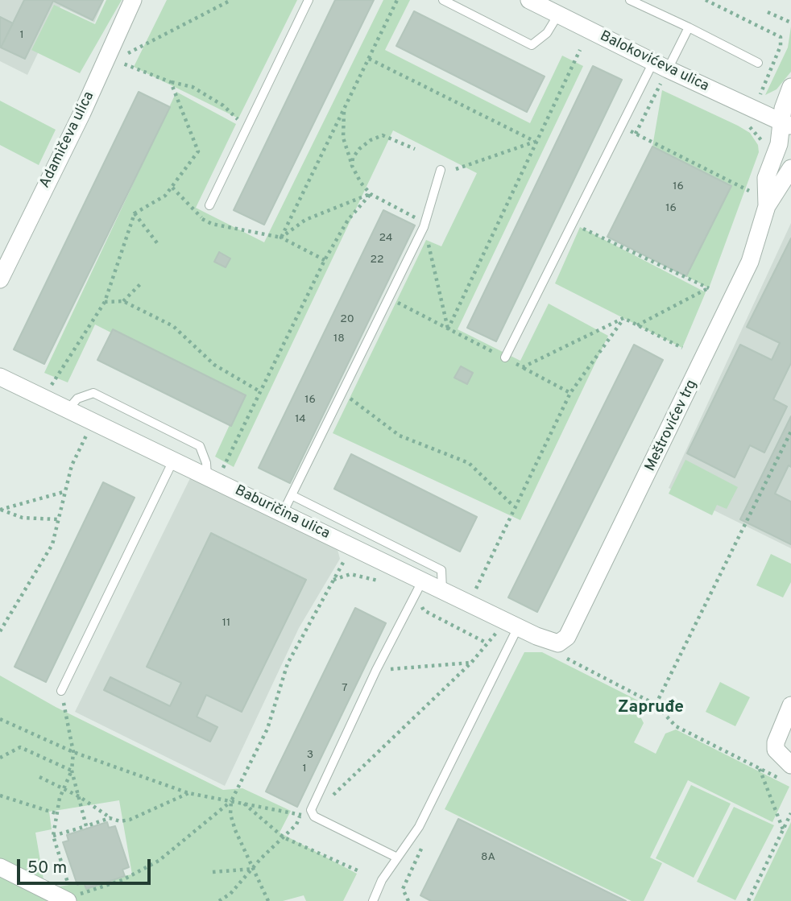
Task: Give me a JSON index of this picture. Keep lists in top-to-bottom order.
{
  "streets": {
    "street": [
      "Balokovićeva ulica",
      "Adamičeva ulica",
      "Meštrovićev trg",
      "Baburičina ulica"
    ]
  },
  "crossings": [
    ["Balokovićeva ulica", "Meštrovićev trg"],
    ["Meštrovićev trg", "Baburičina ulica"]
  ],
  "districts": ["Zapruđe"],
  "house_numbers": [
    "1",
    "16",
    "16",
    "24",
    "22",
    "20",
    "18",
    "16",
    "14",
    "11",
    "7",
    "3",
    "1",
    "8A"
  ],
  "scale_bar": "50 m"
}
